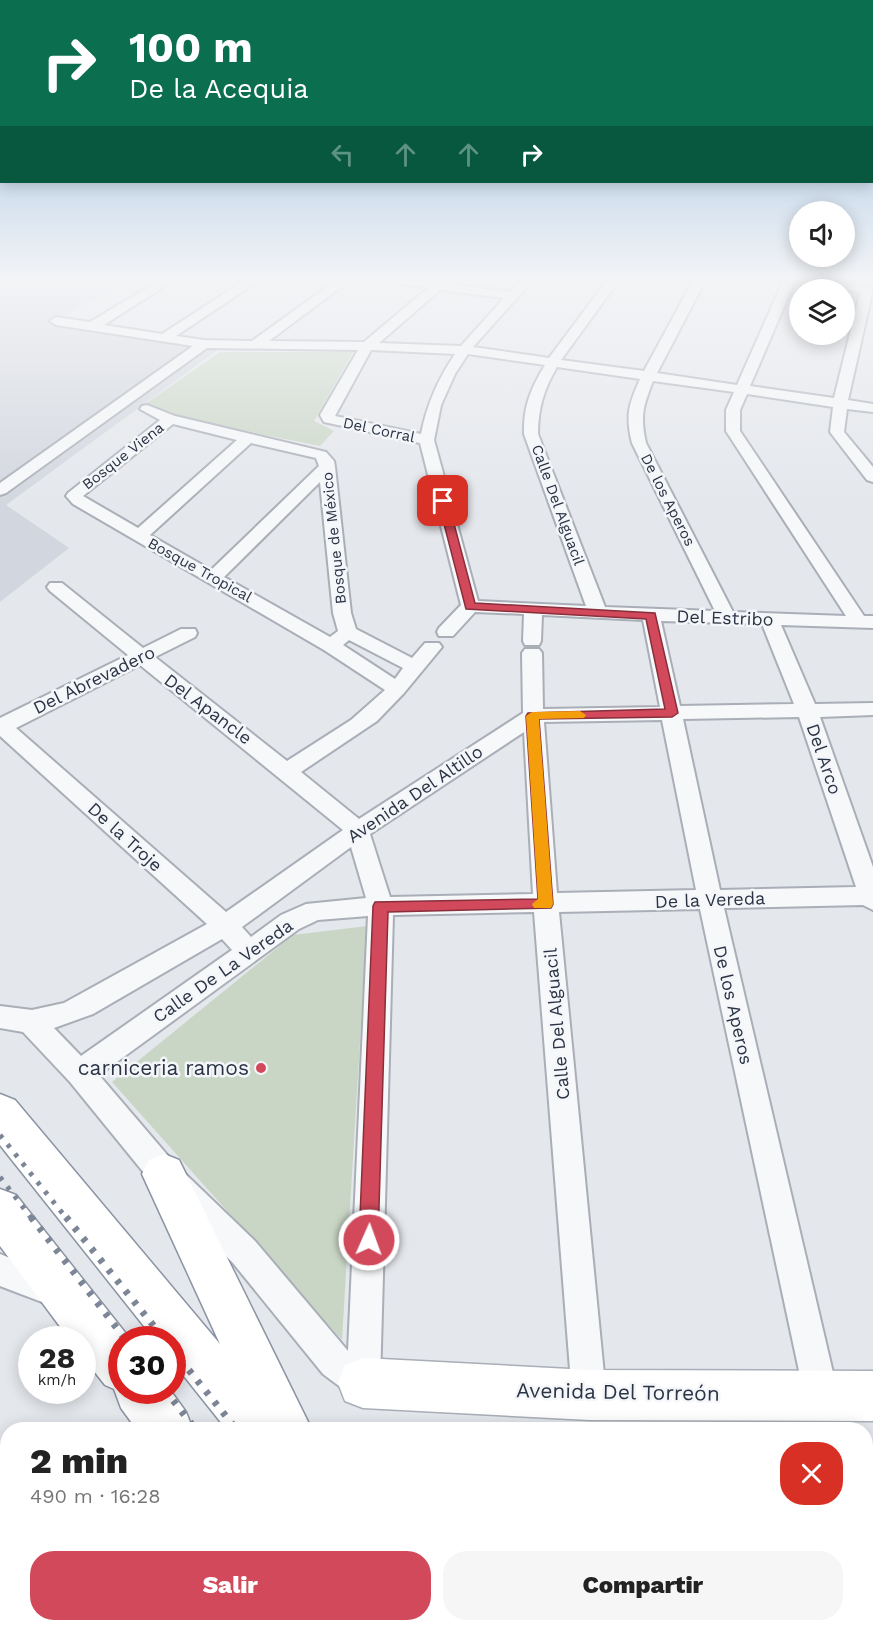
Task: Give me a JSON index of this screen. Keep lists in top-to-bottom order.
{
  "streets": {
    "main road": ["Avenida Del Torreón"],
    "street": [
      "Del Corral",
      "Bosque Viena",
      "De los Aperos",
      "Calle Del Alguacil",
      "Bosque de México",
      "Bosque Tropical",
      "Del Estribo",
      "Del Abrevadero",
      "Del Apancle",
      "Del Arco",
      "Avenida Del Altillo",
      "De la Troje",
      "De la Vereda",
      "Calle De La Vereda"
    ]
  },
  "crossings": [
    ["Bosque Viena", "Bosque de México"],
    ["Bosque Viena", "Bosque Tropical"],
    ["De los Aperos", "Del Estribo"],
    ["De los Aperos", "De la Vereda"],
    ["De los Aperos", "Avenida Del Torreón"],
    ["Calle Del Alguacil", "Del Estribo"],
    ["Calle Del Alguacil", "Avenida Del Altillo"],
    ["Calle Del Alguacil", "De la Vereda"],
    ["Calle Del Alguacil", "Avenida Del Torreón"],
    ["Del Estribo", "Del Arco"],
    ["Del Abrevadero", "Del Apancle"],
    ["Del Abrevadero", "De la Troje"],
    ["Del Apancle", "Avenida Del Altillo"],
    ["Del Arco", "De la Vereda"],
    ["Avenida Del Altillo", "De la Troje"],
    ["De la Troje", "Calle De La Vereda"],
    ["De la Vereda", "Calle De La Vereda"]
  ],
  "places": ["carniceria ramos"],
  "page": {
    "turn": ["100 m", "De la Acequia"],
    "speed": "28 km/h",
    "limit": "30",
    "heading": ["2 min", "490 m · 16:28"],
    "buttons": ["Salir", "Compartir"]
  }
}
